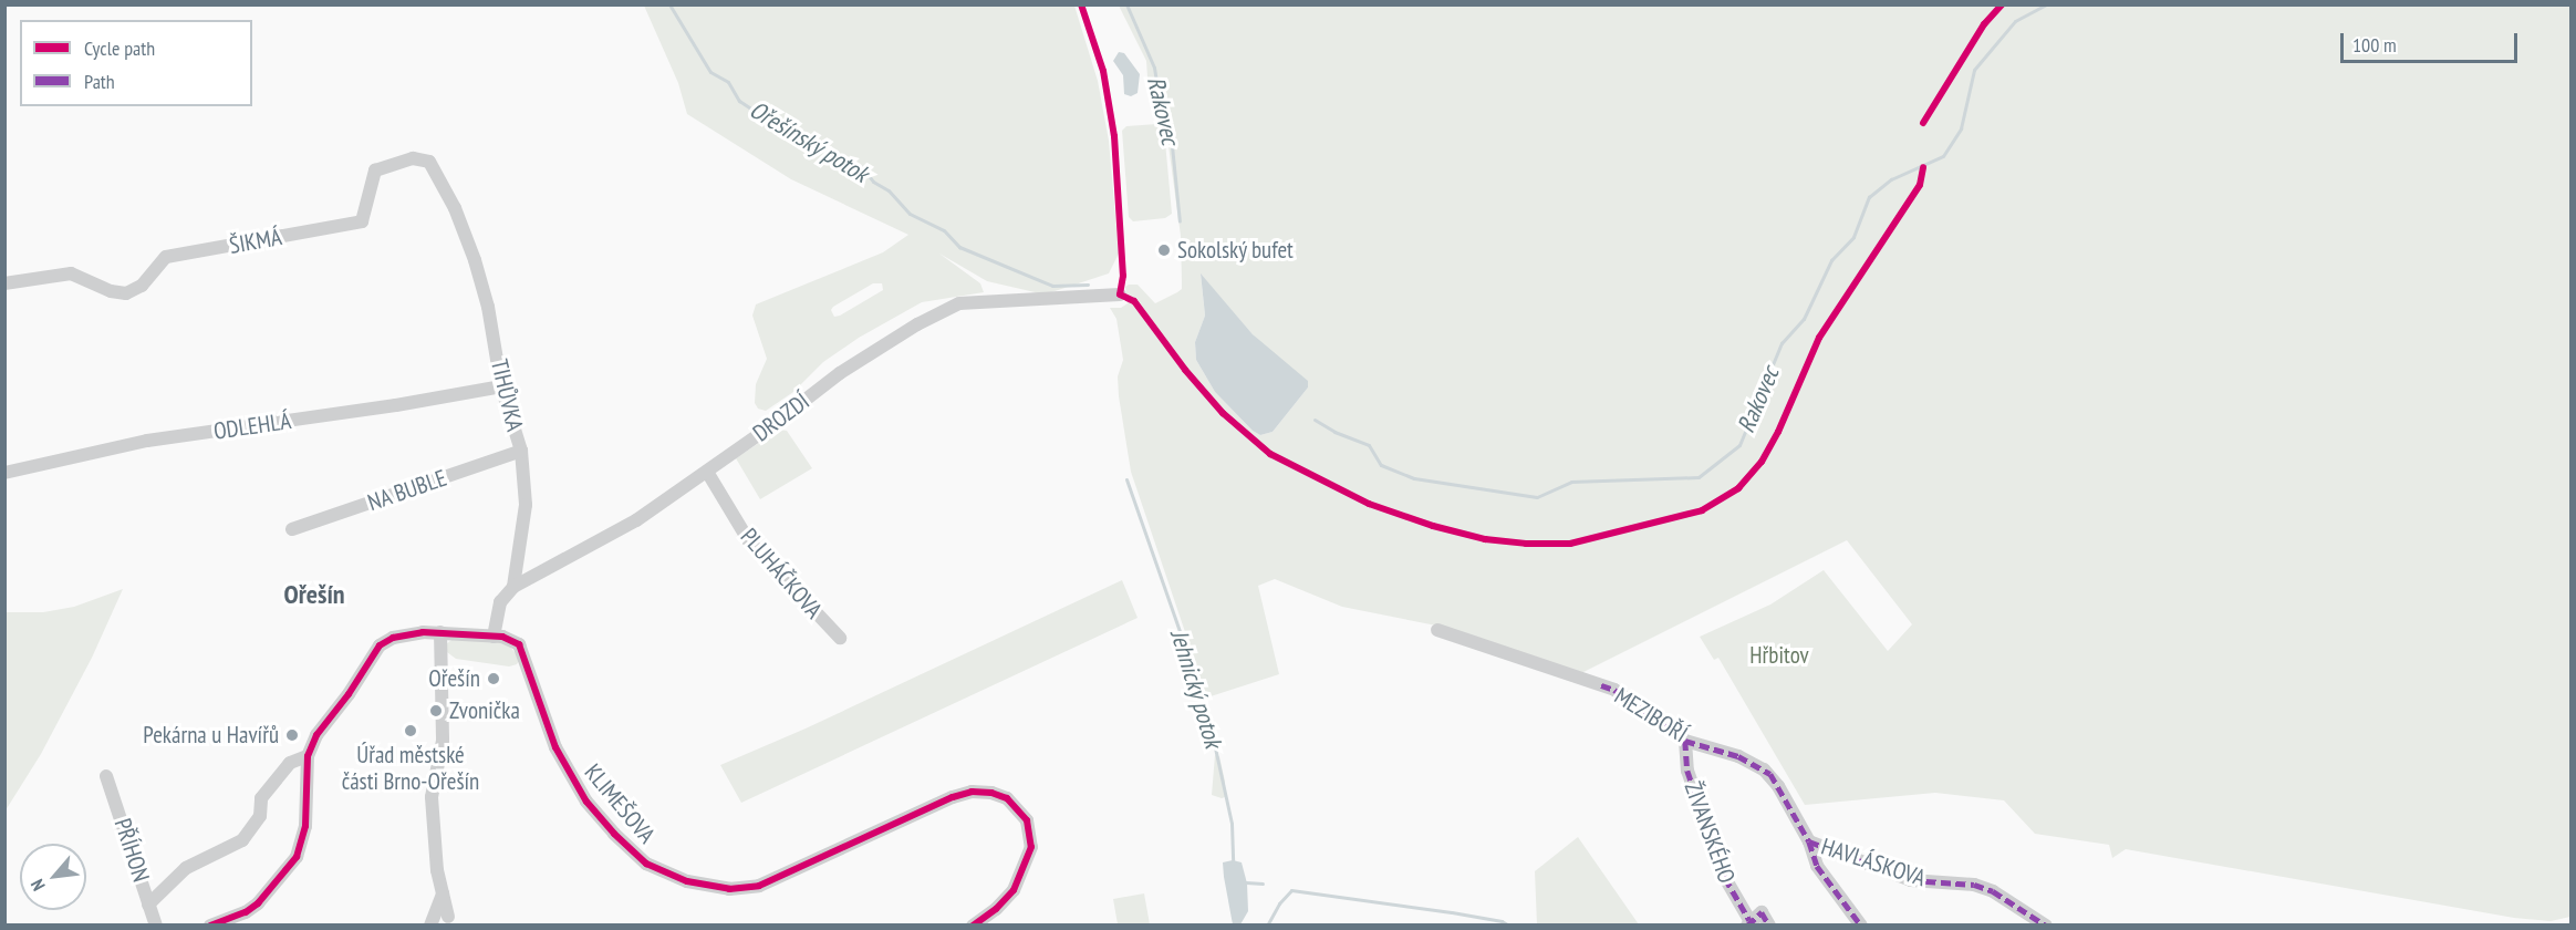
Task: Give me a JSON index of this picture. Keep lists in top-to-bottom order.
{
  "streets": {
    "street": [
      "ŠIKMÁ",
      "TIHŮVKA",
      "DROZDÍ",
      "ODLEHLÁ",
      "NA BUBLE",
      "PLUHÁČKOVA",
      "MEZIBOŘÍ",
      "KLIMEŠOVA",
      "ŽIVANSKÉHO",
      "PŘÍHON",
      "HAVLÁSKOVA"
    ]
  },
  "crossings": [
    ["ŠIKMÁ", "TIHŮVKA"],
    ["TIHŮVKA", "DROZDÍ"],
    ["TIHŮVKA", "ODLEHLÁ"],
    ["TIHŮVKA", "NA BUBLE"],
    ["DROZDÍ", "PLUHÁČKOVA"],
    ["MEZIBOŘÍ", "ŽIVANSKÉHO"],
    ["MEZIBOŘÍ", "HAVLÁSKOVA"]
  ],
  "districts": ["Ořešín"],
  "water": ["Rakovec", "Ořešínský potok", "Jehnický potok"],
  "parks": ["Hřbitov"],
  "places": [
    "Sokolský bufet",
    "Ořešín",
    "Zvonička",
    "Úřad městské části Brno-Ořešín",
    "Pekárna u Havířů"
  ],
  "legend": ["Cycle path", "Path"],
  "scale_bar": "100 m",
  "north": "bottom left"
}
